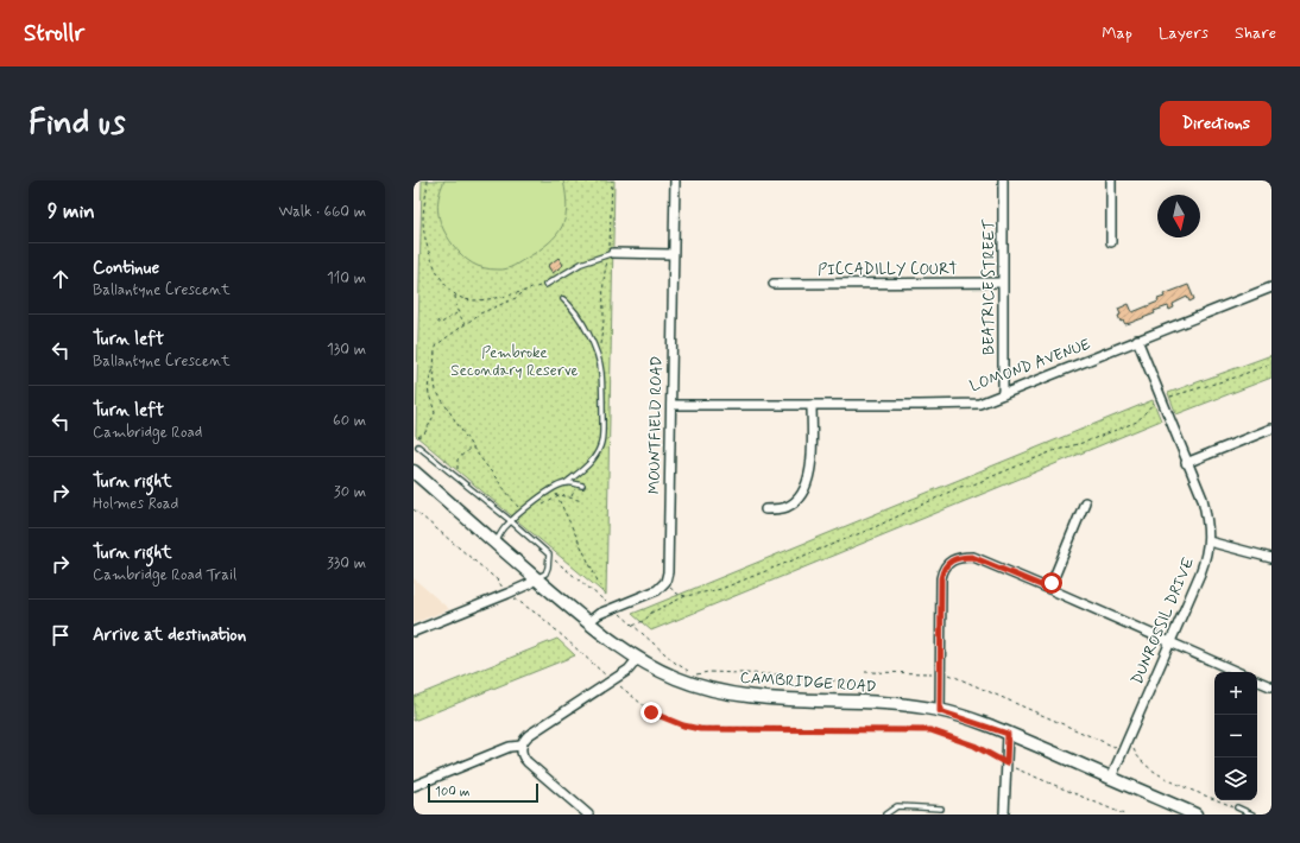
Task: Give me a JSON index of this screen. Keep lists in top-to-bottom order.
{
  "streets": {
    "main road": ["CAMBRIDGE ROAD"],
    "street": [
      "PICCADILLY COURT",
      "BEATRICE STREET",
      "LOMOND AVENUE",
      "MOUNTFIELD ROAD",
      "DUNROSSIL DRIVE"
    ]
  },
  "crossings": [
    ["PICCADILLY COURT", "BEATRICE STREET"],
    ["BEATRICE STREET", "LOMOND AVENUE"],
    ["LOMOND AVENUE", "MOUNTFIELD ROAD"],
    ["LOMOND AVENUE", "DUNROSSIL DRIVE"],
    ["MOUNTFIELD ROAD", "CAMBRIDGE ROAD"],
    ["DUNROSSIL DRIVE", "CAMBRIDGE ROAD"]
  ],
  "parks": ["Pembroke Secondary Reserve"],
  "scale_bar": "100 m",
  "north": "bottom",
  "page": {
    "header": "Strollr",
    "nav": ["Map", "Layers", "Share"],
    "buttons": "Directions",
    "title": "Find us",
    "heading": ["9 min", "Walk · 660 m"],
    "list": [
      ["Continue", "Ballantyne Crescent", "110 m"],
      ["Turn left", "Ballantyne Crescent", "130 m"],
      ["Turn left", "Cambridge Road", "60 m"],
      ["Turn right", "Holmes Road", "30 m"],
      ["Turn right", "Cambridge Road Trail", "330 m"],
      "Arrive at destination"
    ],
    "map_buttons": ["+", "−"],
    "scale": "100 m"
  }
}
